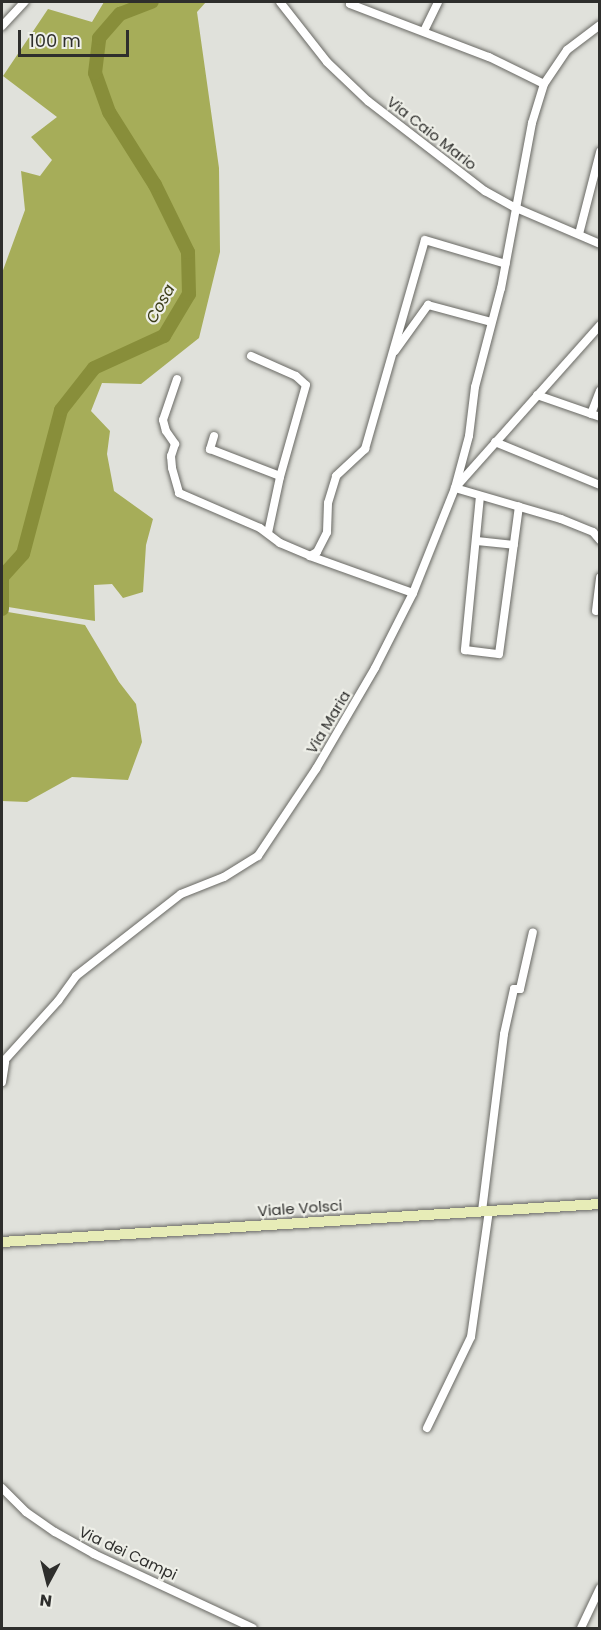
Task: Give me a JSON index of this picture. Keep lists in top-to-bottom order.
{
  "streets": {
    "main road": ["Viale Volsci"],
    "street": ["Via Caio Mario", "Via Maria", "Via dei Campi"]
  },
  "water": ["Cosa"],
  "scale_bar": "100 m",
  "north": "bottom"
}
